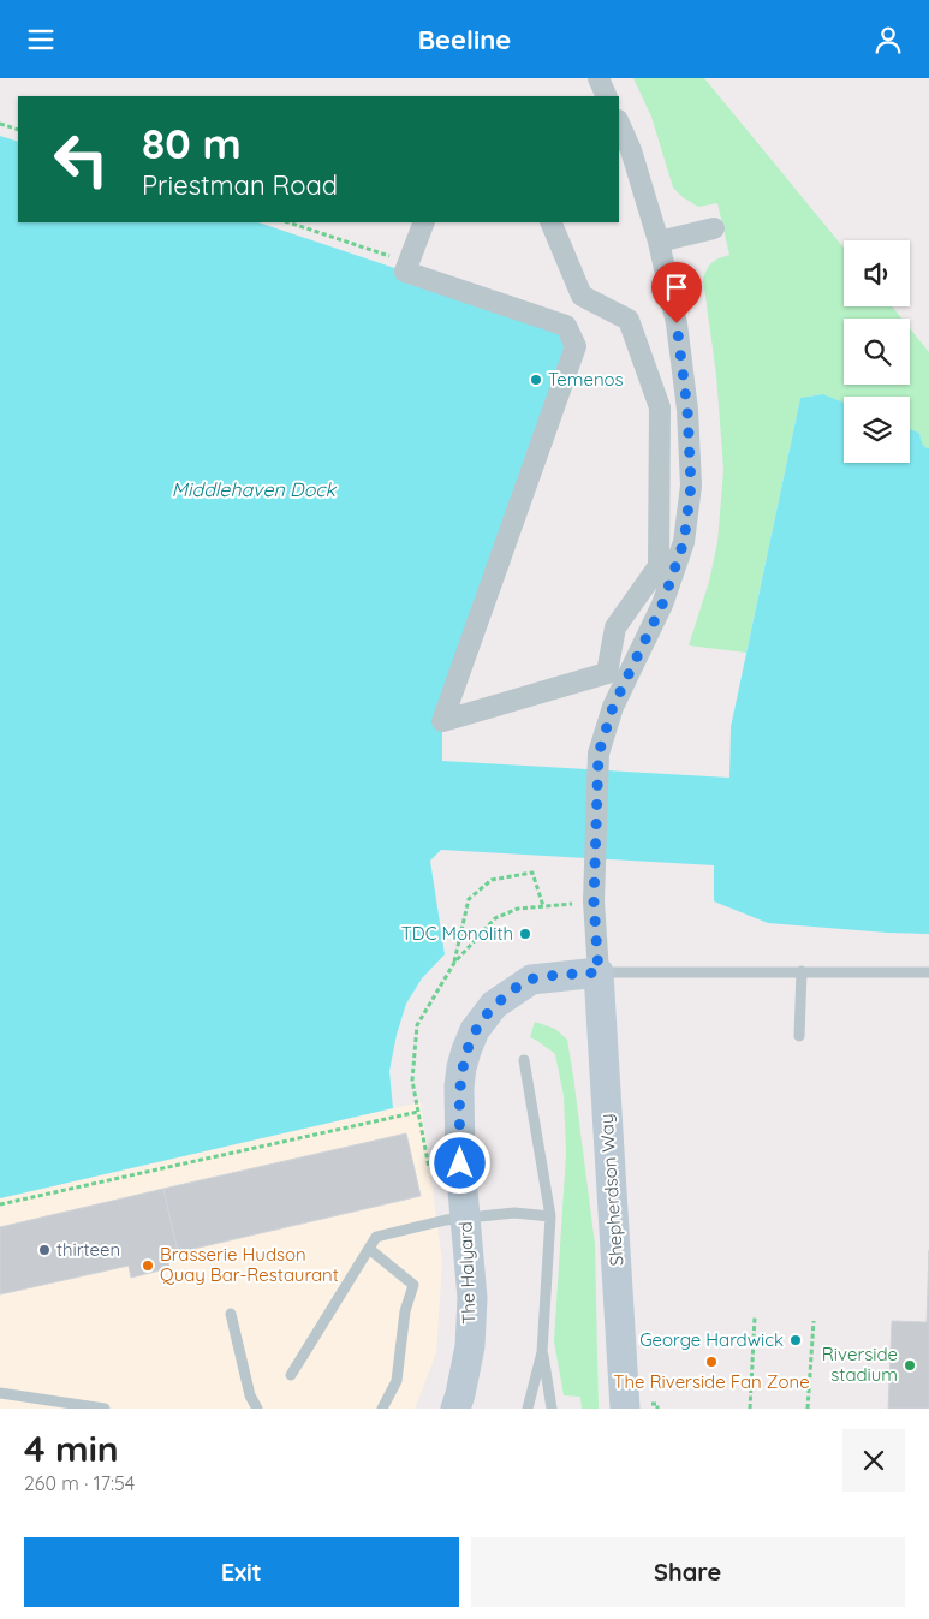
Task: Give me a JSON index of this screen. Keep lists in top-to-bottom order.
{
  "streets": {
    "street": ["Shepherdson Way", "The Halyard"]
  },
  "crossings": [
    ["Shepherdson Way", "The Halyard"]
  ],
  "water": ["Middlehaven Dock"],
  "places": [
    "Temenos",
    "TDC Monolith",
    "thirteen",
    "Brasserie Hudson Quay Bar-Restaurant",
    "George Hardwick",
    "The Riverside Fan Zone",
    "Riverside stadium"
  ],
  "page": {
    "header": "Beeline",
    "turn": ["80 m", "Priestman Road"],
    "heading": ["4 min", "260 m · 17:54"],
    "buttons": ["Exit", "Share"]
  }
}
